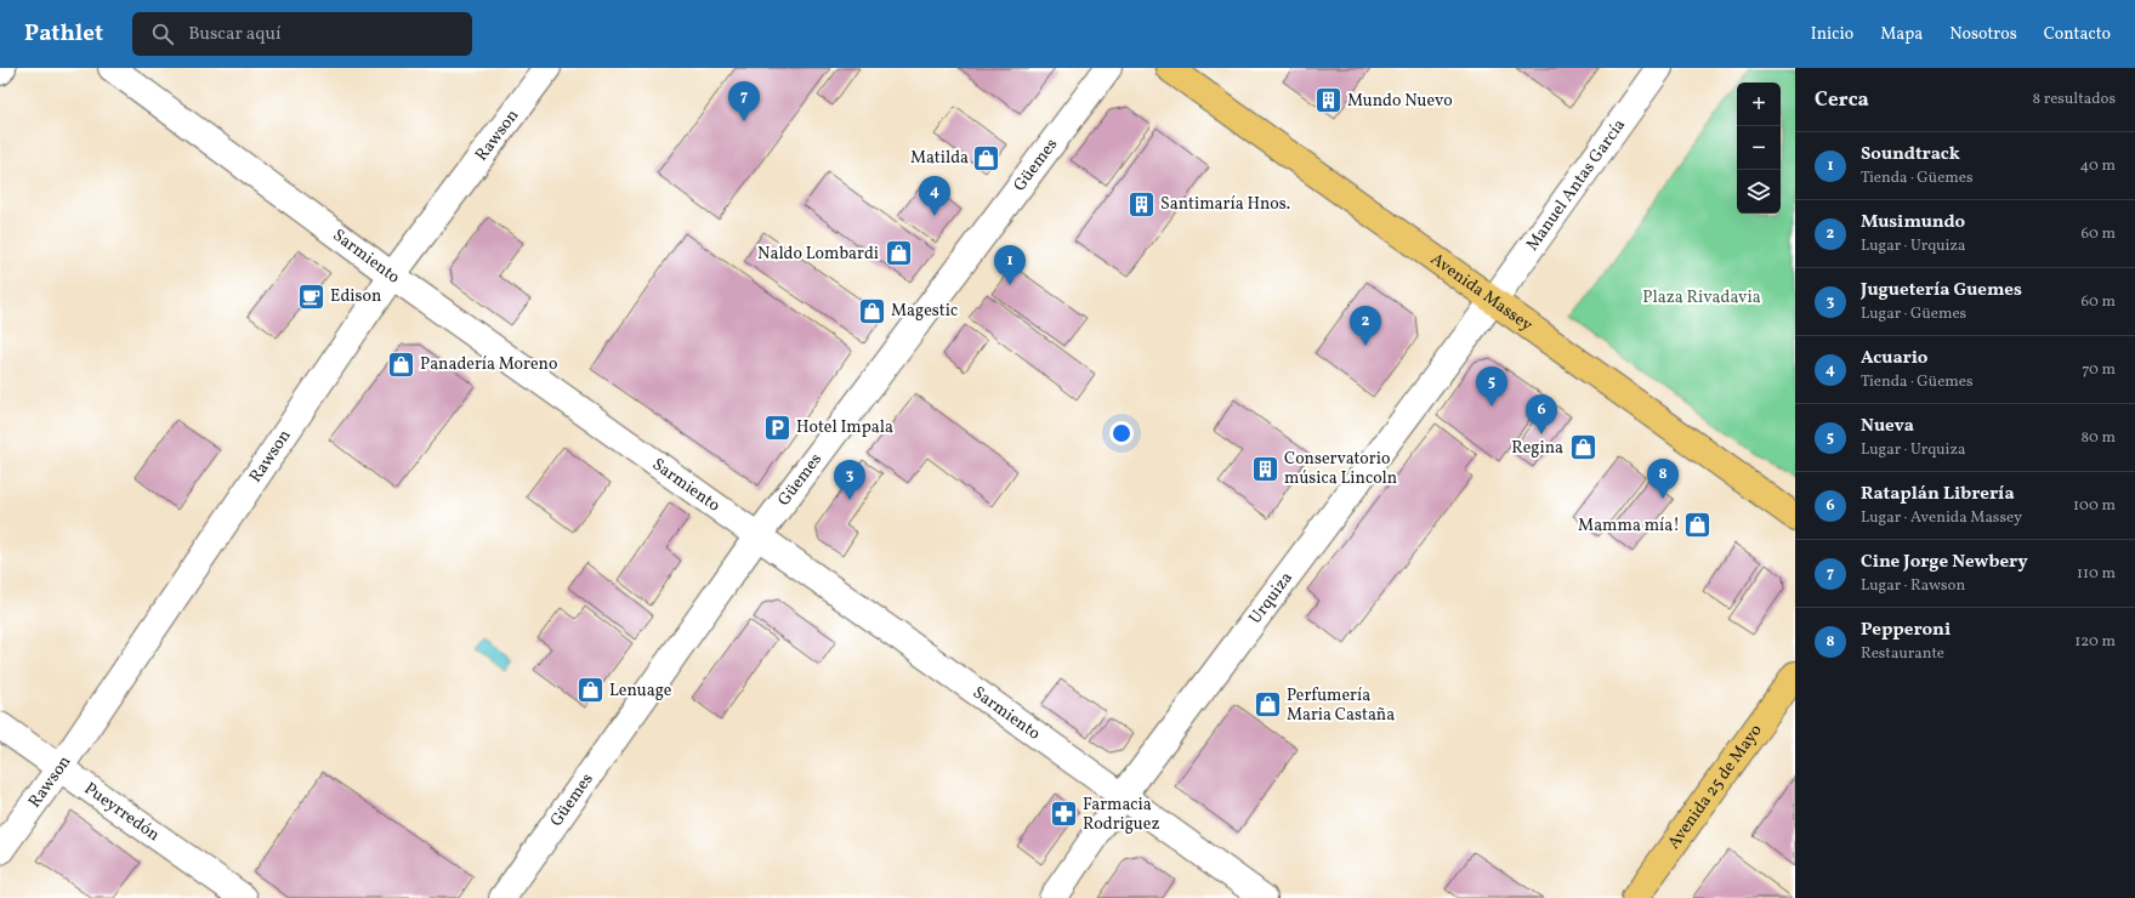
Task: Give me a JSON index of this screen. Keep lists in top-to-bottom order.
{
  "streets": {
    "main road": ["Avenida Massey", "Avenida 25 de Mayo"],
    "street": [
      "Rawson",
      "Güemes",
      "Manuel Antas García",
      "Sarmiento",
      "Urquiza",
      "Pueyrredón"
    ]
  },
  "crossings": [
    ["Rawson", "Sarmiento"],
    ["Rawson", "Pueyrredón"],
    ["Güemes", "Sarmiento"],
    ["Manuel Antas García", "Avenida Massey"],
    ["Manuel Antas García", "Urquiza"],
    ["Sarmiento", "Urquiza"],
    ["Avenida Massey", "Urquiza"]
  ],
  "parks": ["Plaza Rivadavia"],
  "places": {
    "building": ["Mundo Nuevo", "Santimaría Hnos.", "Conservatorio música Lincoln"],
    "shop": [
      "Matilda",
      "Naldo Lombardi",
      "Magestic",
      "Panadería Moreno",
      "Regina",
      "Mamma mía!",
      "Lenuage",
      "Perfumería Maria Castaña"
    ],
    "cafe": ["Edison"],
    "parking": ["Hotel Impala"],
    "pharmacy": ["Farmacia Rodriguez"]
  },
  "page": {
    "header": "Pathlet",
    "search": "Buscar aquí",
    "nav": [
      "Inicio",
      "Mapa",
      "Nosotros",
      "Contacto"
    ],
    "heading": ["Cerca", "8 resultados"],
    "pins": [
      "7",
      "4",
      "1",
      "2",
      "5",
      "6",
      "8",
      "3"
    ],
    "map_buttons": ["+", "−"],
    "list": [
      {
        "mark": "1",
        "name": "Soundtrack",
        "note": "Tienda · Güemes",
        "value": "40 m"
      },
      {
        "mark": "2",
        "name": "Musimundo",
        "note": "Lugar · Urquiza",
        "value": "60 m"
      },
      {
        "mark": "3",
        "name": "Juguetería Guemes",
        "note": "Lugar · Güemes",
        "value": "60 m"
      },
      {
        "mark": "4",
        "name": "Acuario",
        "note": "Tienda · Güemes",
        "value": "70 m"
      },
      {
        "mark": "5",
        "name": "Nueva",
        "note": "Lugar · Urquiza",
        "value": "80 m"
      },
      {
        "mark": "6",
        "name": "Rataplán Librería",
        "note": "Lugar · Avenida Massey",
        "value": "100 m"
      },
      {
        "mark": "7",
        "name": "Cine Jorge Newbery",
        "note": "Lugar · Rawson",
        "value": "110 m"
      },
      {
        "mark": "8",
        "name": "Pepperoni",
        "note": "Restaurante",
        "value": "120 m"
      }
    ]
  }
}
